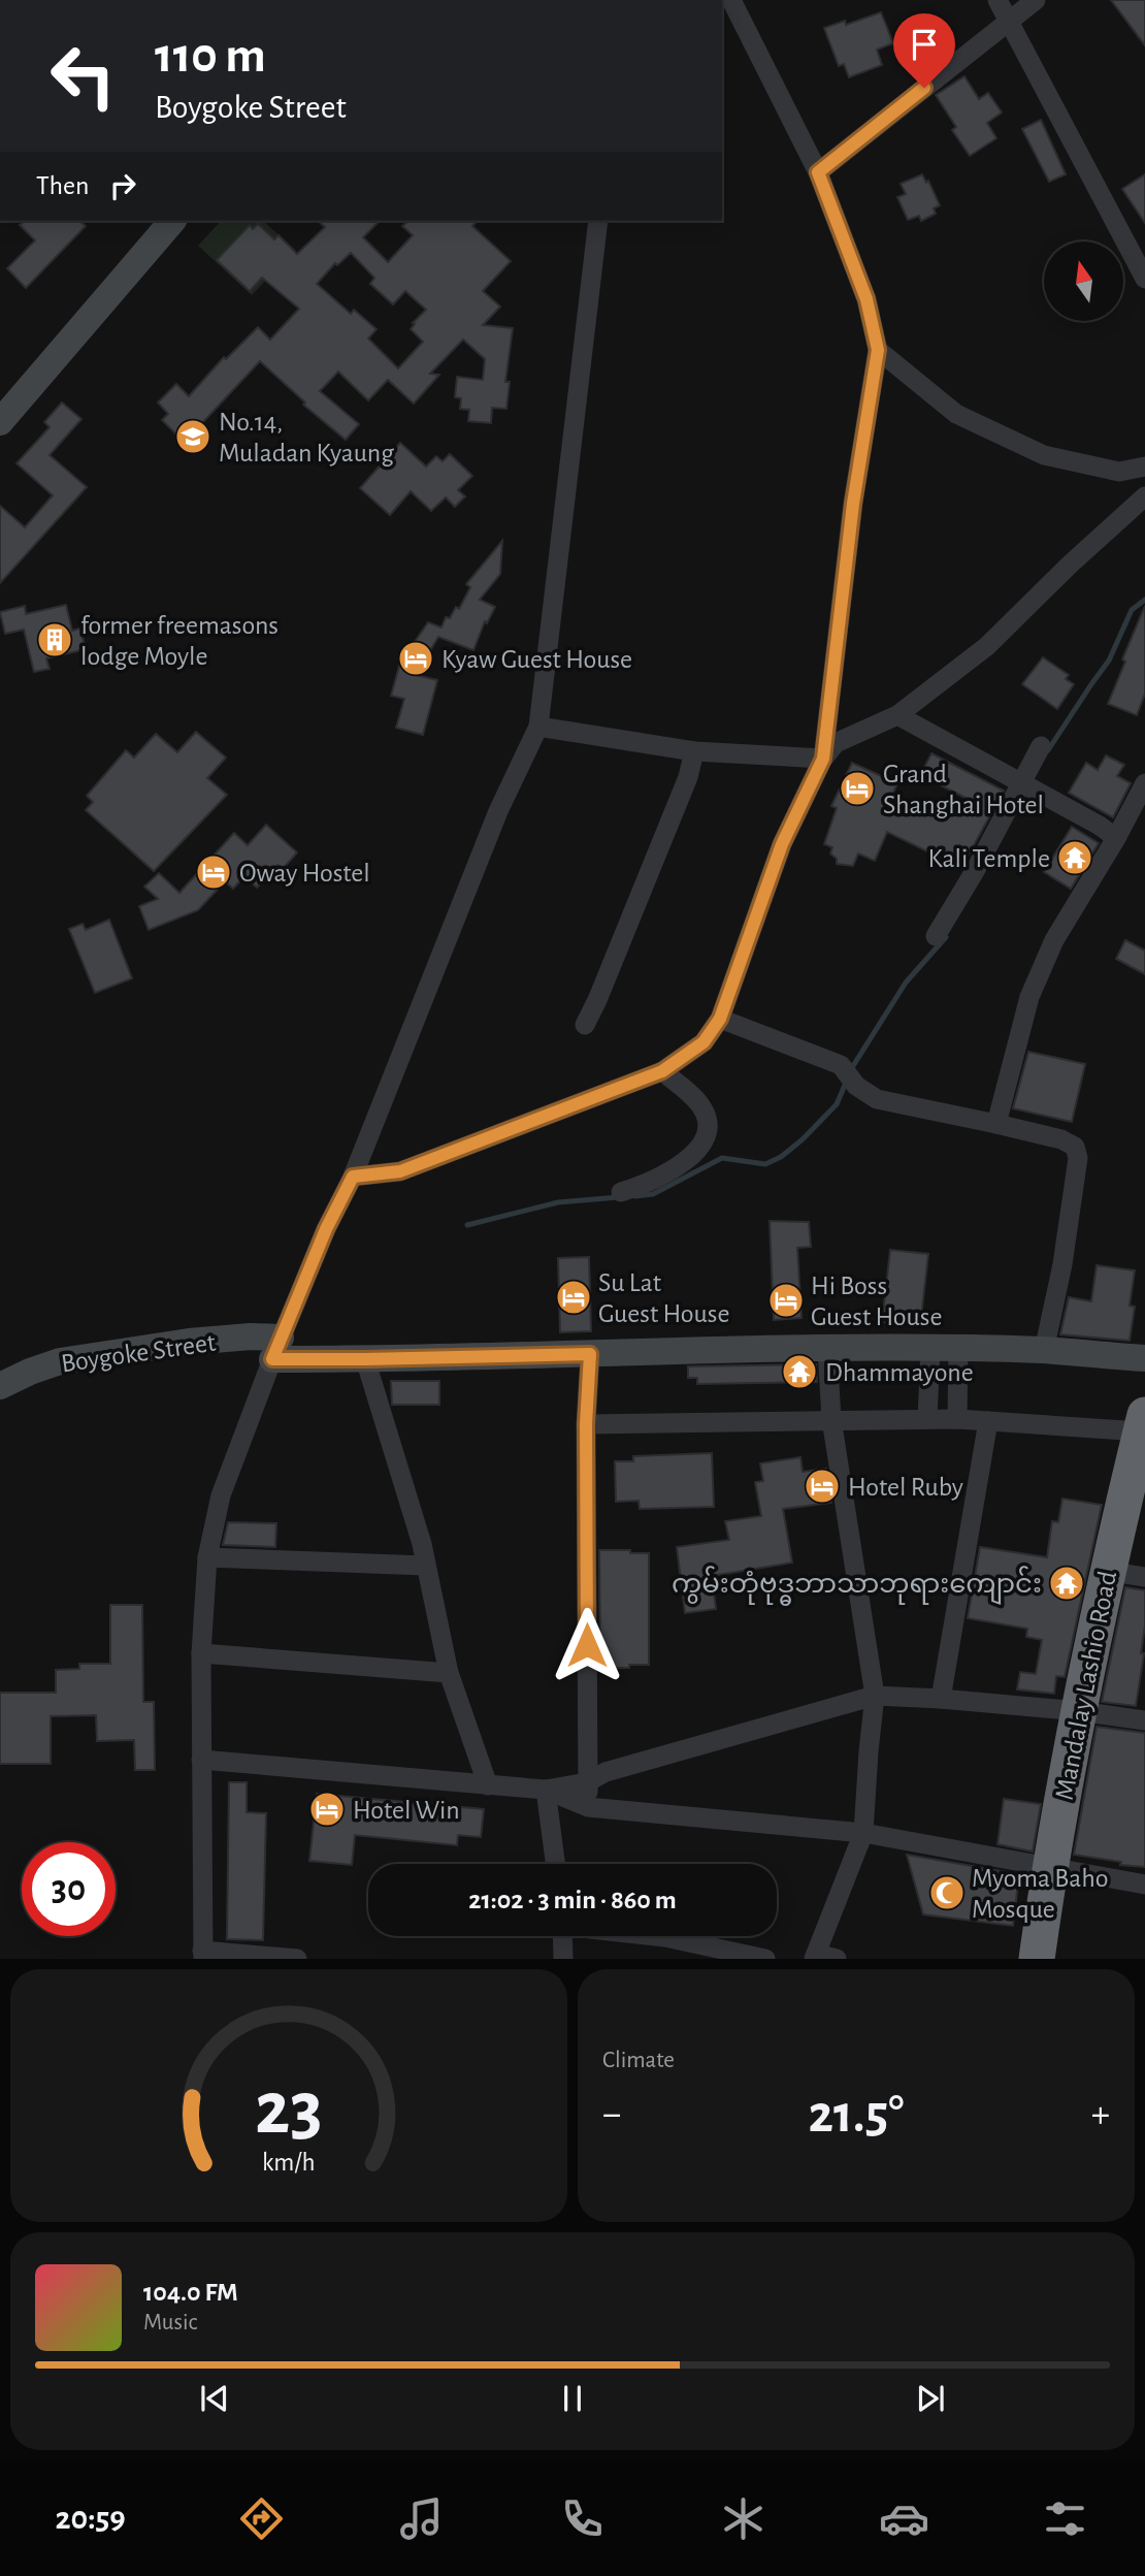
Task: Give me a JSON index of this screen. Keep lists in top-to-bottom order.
{
  "streets": {
    "highway": ["Mandalay Lashio Road"],
    "street": ["Boygoke Street"]
  },
  "places": {
    "school or university": ["No.14, Muladan Kyaung"],
    "building": ["former freemasons lodge Moyle"],
    "hotel": [
      "Kyaw Guest House",
      "Grand Shanghai Hotel",
      "Oway Hostel",
      "Su Lat Guest House",
      "Hi Boss Guest House",
      "Hotel Ruby",
      "Hotel Win"
    ],
    "temple": ["Kali Temple", "Dhammayone", "ကွမ်းတုံဗုဒ္ဓဘာသာဘုရားကျောင်း"],
    "mosque": ["Myoma Baho Mosque"]
  },
  "north": "top",
  "page": {
    "turn": ["110 m", "Boygoke Street"],
    "then": "Then",
    "limit": "30",
    "trip": "21:02 · 3 min · 860 m",
    "tile": "Climate",
    "heat": ["−", "21.5°", "+"],
    "song": ["104.0 FM", "Music"],
    "tabs": "20:59",
    "gauge": ["23", "km/h"]
  }
}
